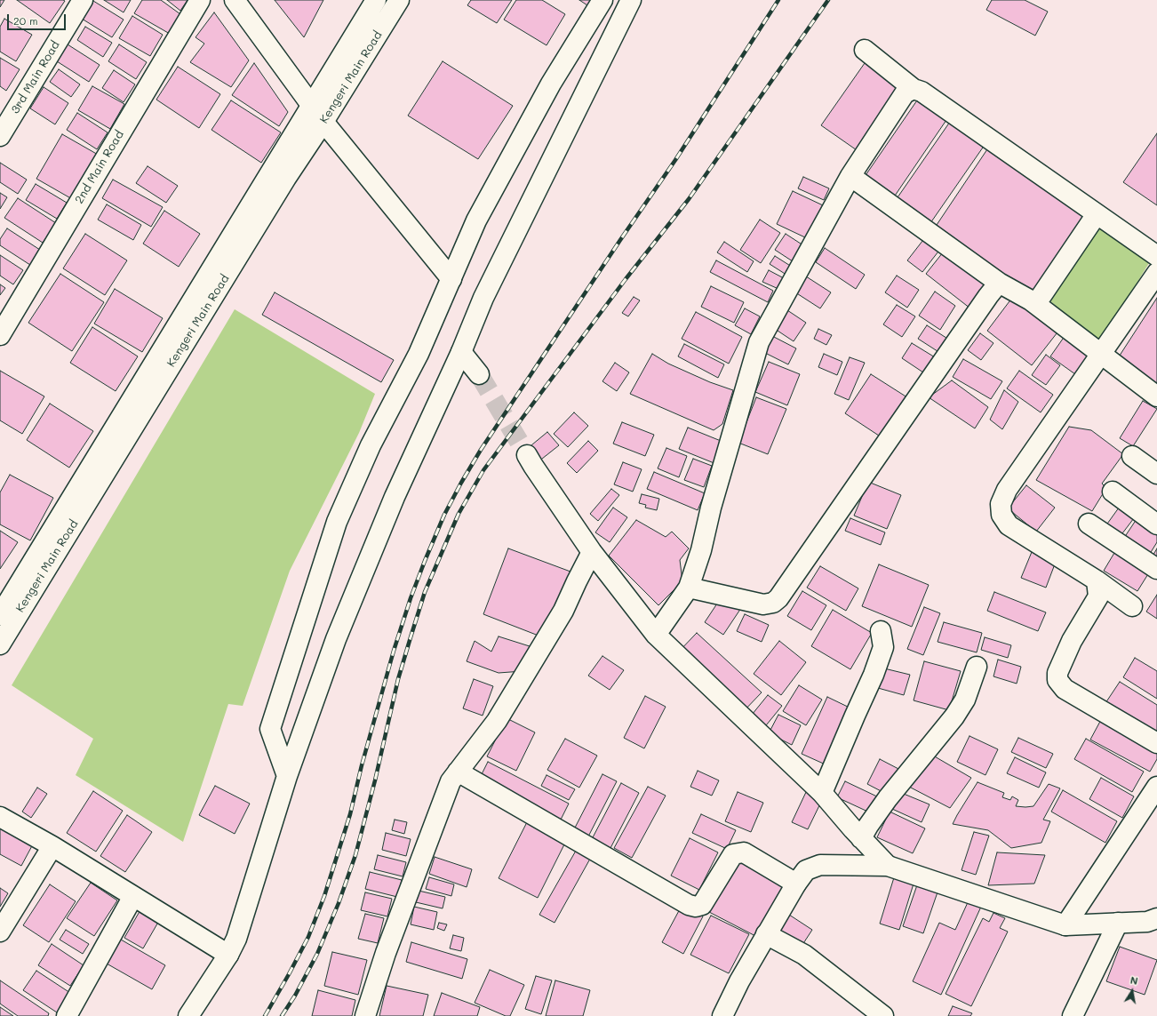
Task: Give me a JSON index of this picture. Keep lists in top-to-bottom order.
{
  "streets": {
    "street": ["3rd Main Road", "Kengeri Main Road", "2nd Main Road"]
  },
  "scale_bar": "20 m",
  "north": "top"
}
